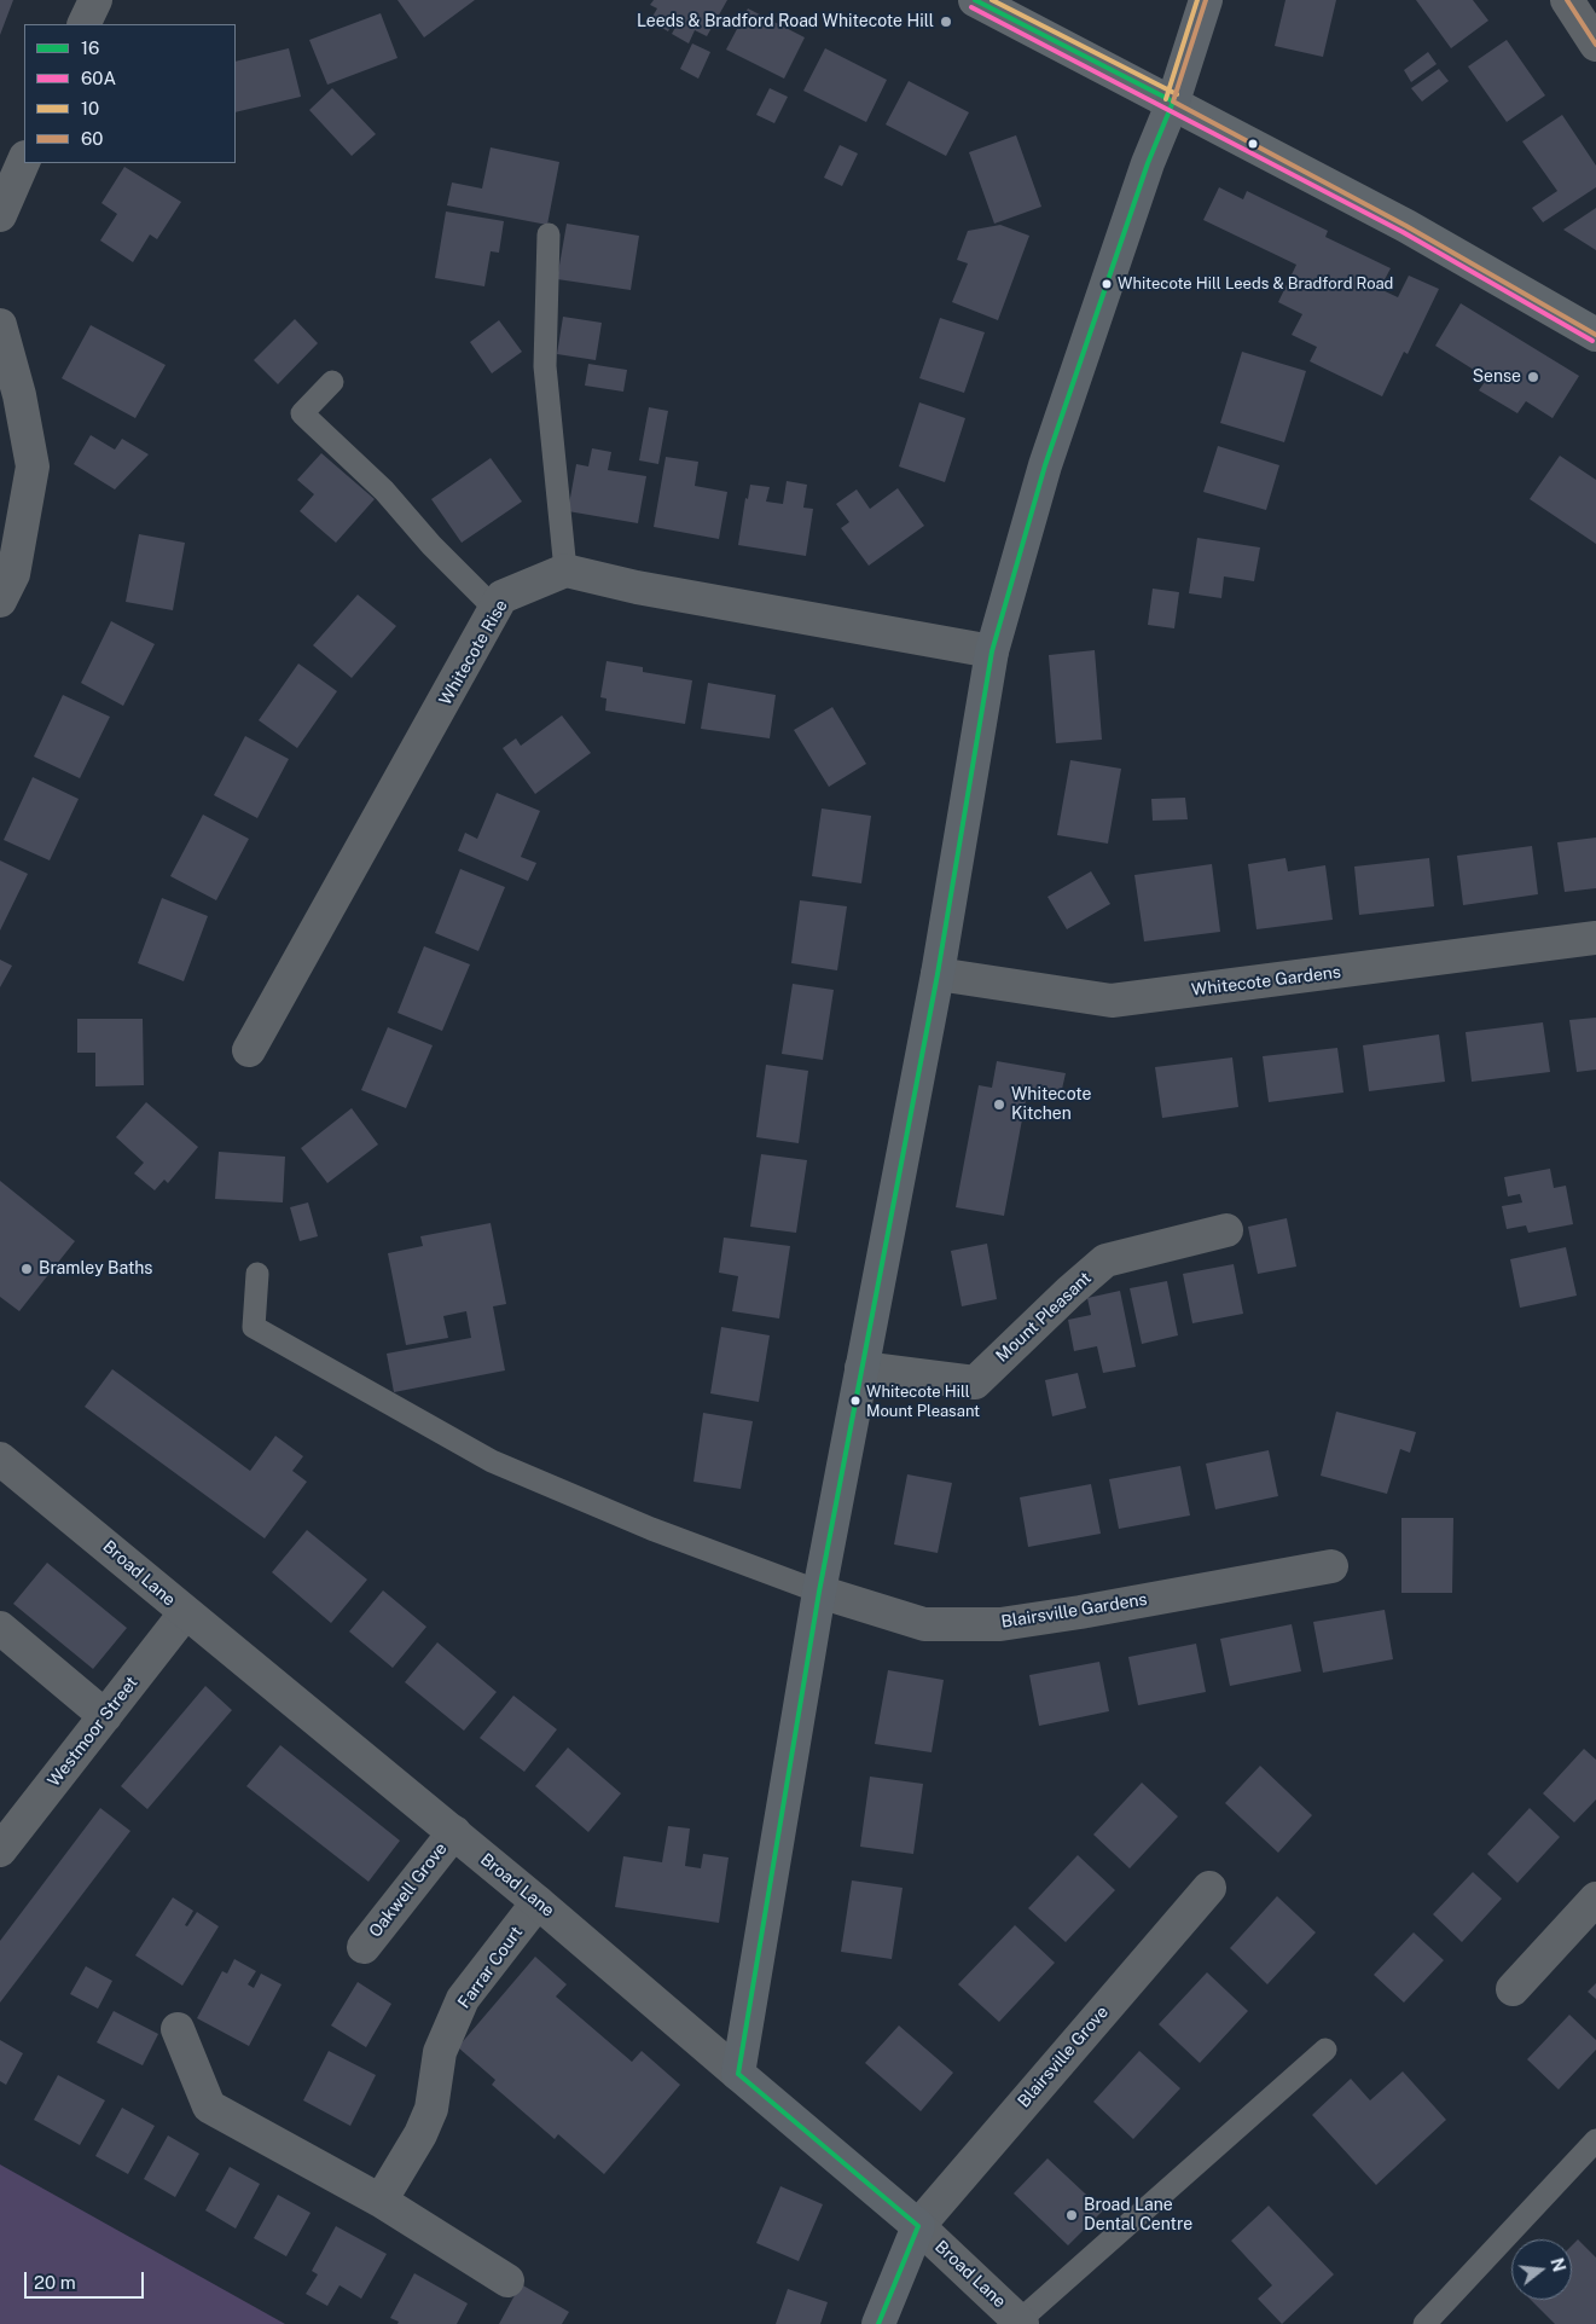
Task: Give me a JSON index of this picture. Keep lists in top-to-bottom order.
{
  "streets": {
    "main road": ["Broad Lane"],
    "street": [
      "Whitecote Rise",
      "Whitecote Gardens",
      "Mount Pleasant",
      "Blairsville Gardens",
      "Westmoor Street",
      "Oakwell Grove",
      "Farrar Court",
      "Blairsville Grove"
    ]
  },
  "crossings": [
    ["Broad Lane", "Westmoor Street"],
    ["Broad Lane", "Oakwell Grove"],
    ["Broad Lane", "Farrar Court"],
    ["Broad Lane", "Blairsville Grove"]
  ],
  "places": [
    "Leeds & Bradford Road Whitecote Hill",
    "Whitecote Hill Leeds & Bradford Road",
    "Sense",
    "Whitecote Kitchen",
    "Bramley Baths",
    "Whitecote Hill Mount Pleasant",
    "Broad Lane Dental Centre"
  ],
  "lines": [
    "transit line 16",
    "transit line 10",
    "transit line 60",
    "transit line 60A"
  ],
  "legend": [
    "16",
    "60A",
    "10",
    "60"
  ],
  "scale_bar": "20 m",
  "north": "right"
}
